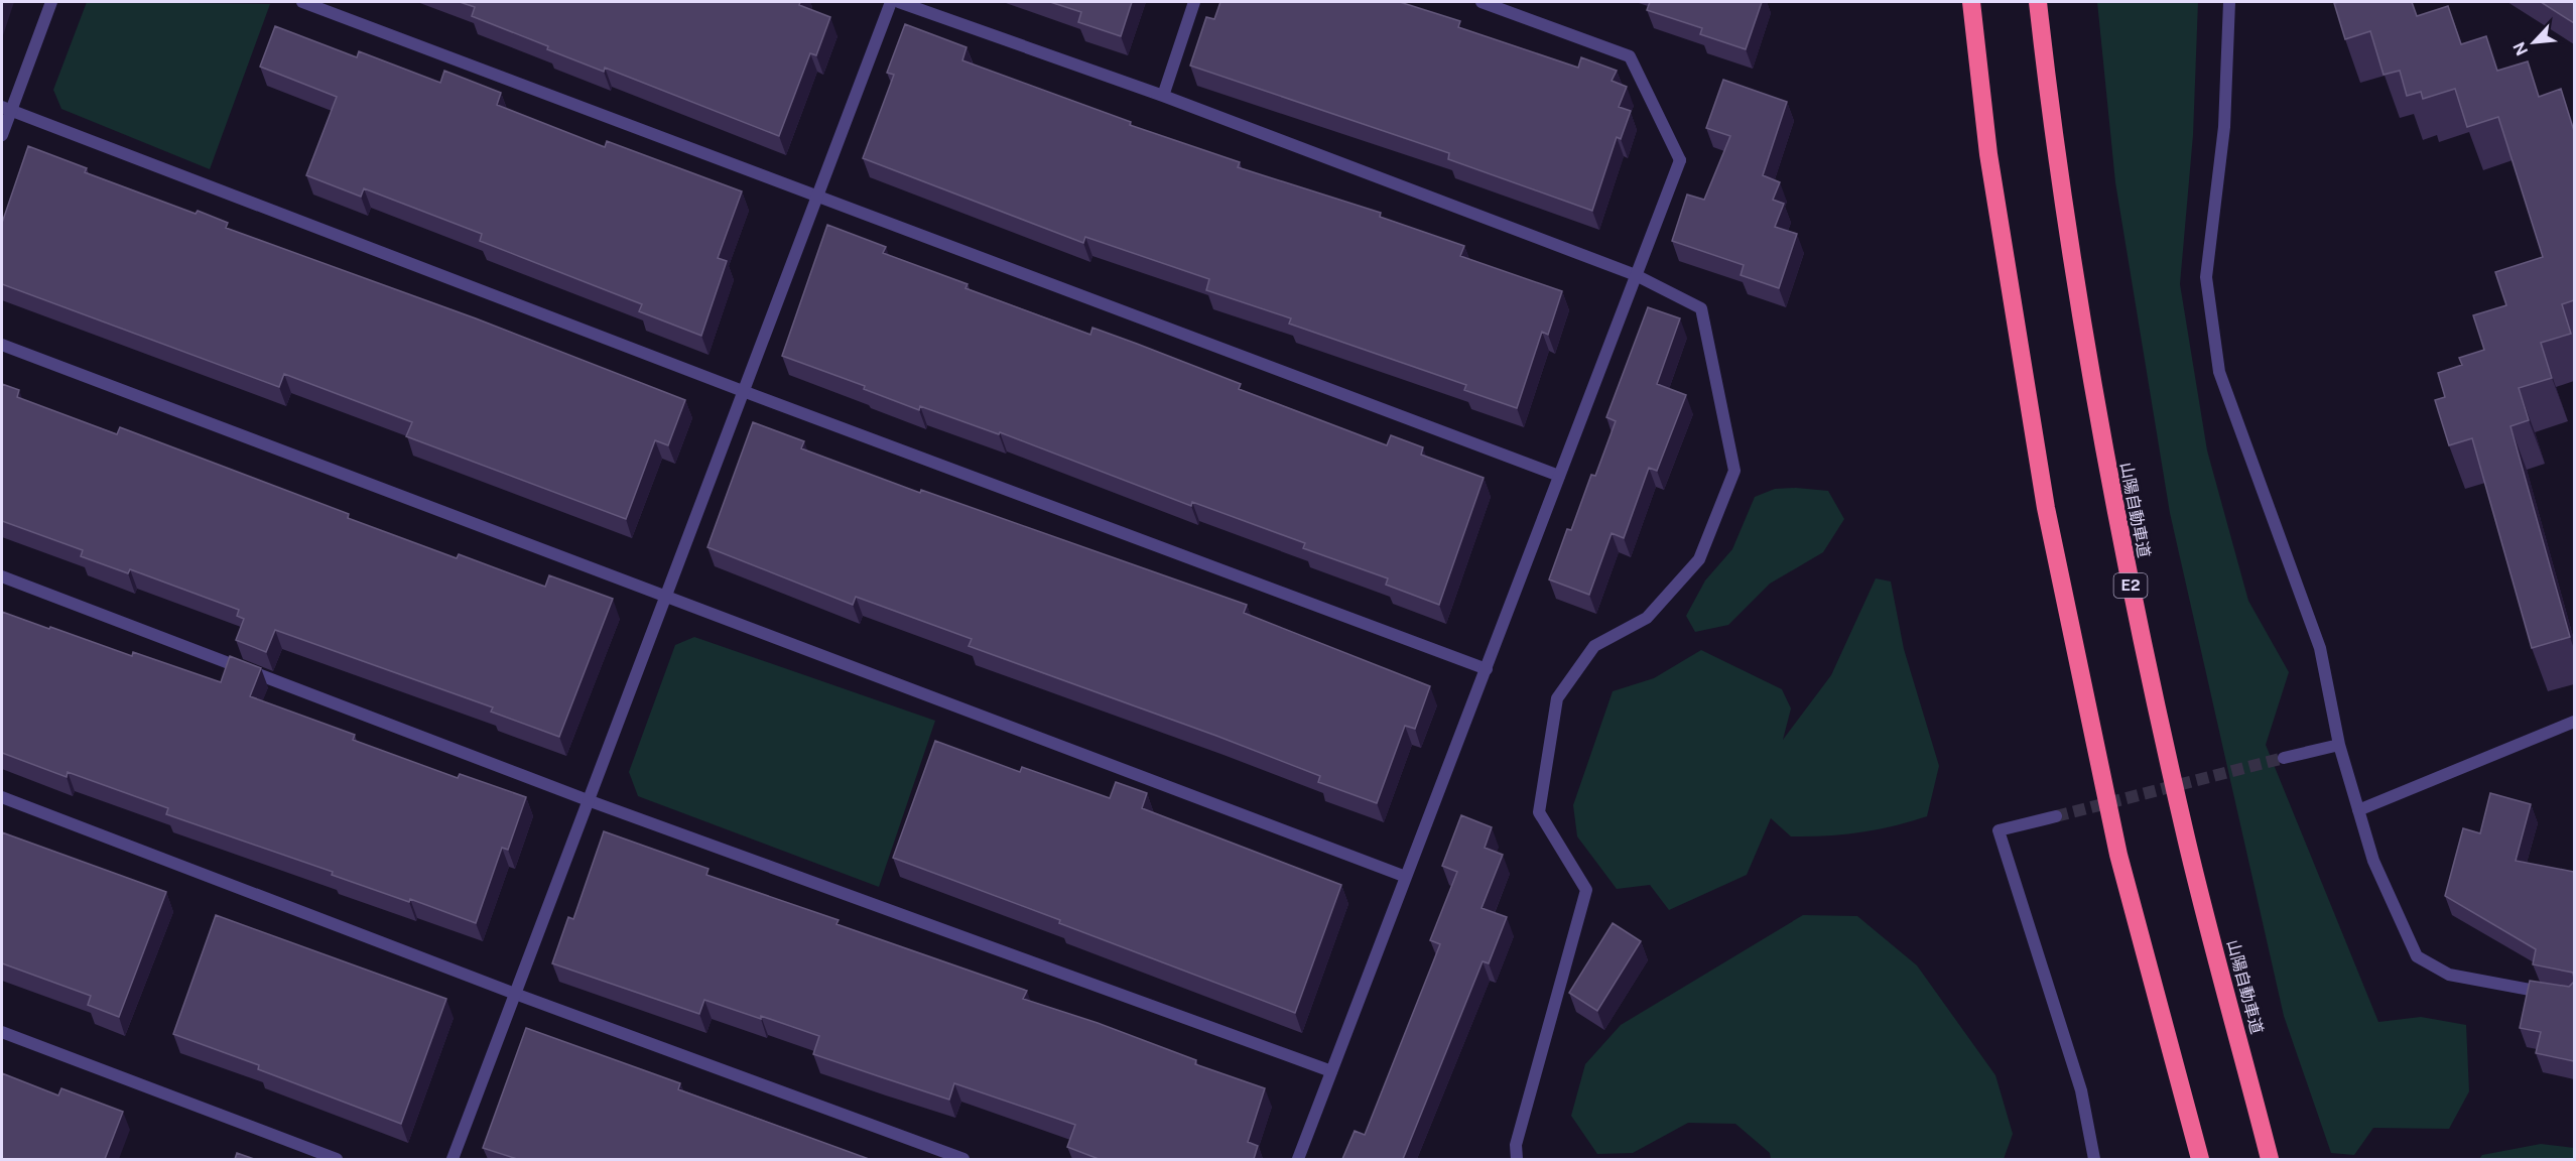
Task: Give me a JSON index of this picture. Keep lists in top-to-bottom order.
{
  "streets": {
    "highway": ["山陽自動車道", "E2"]
  },
  "north": "bottom left"
}
